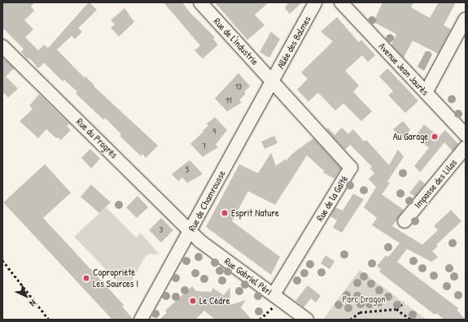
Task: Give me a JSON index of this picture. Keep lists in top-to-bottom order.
{
  "streets": {
    "street": [
      "Rue de l'Industrie",
      "Allée des Balmes",
      "Avenue Jean Jaurès",
      "Rue du Progrès",
      "Impasse des Lilas",
      "Rue de la Gaîté",
      "Rue de Chamrousse",
      "Rue Gabriel Péri"
    ]
  },
  "crossings": [
    ["Rue de l'Industrie", "Allée des Balmes"],
    ["Rue de l'Industrie", "Rue de la Gaîté"],
    ["Rue de l'Industrie", "Rue de Chamrousse"],
    ["Allée des Balmes", "Rue de la Gaîté"],
    ["Allée des Balmes", "Rue de Chamrousse"],
    ["Rue du Progrès", "Rue de Chamrousse"],
    ["Rue du Progrès", "Rue Gabriel Péri"],
    ["Rue de la Gaîté", "Rue de Chamrousse"],
    ["Rue de la Gaîté", "Rue Gabriel Péri"],
    ["Rue de Chamrousse", "Rue Gabriel Péri"]
  ],
  "parks": ["Parc Dragon"],
  "places": [
    "Au Garage",
    "Esprit Nature",
    "Copropriété Les Sources I",
    "Le Cédre"
  ],
  "house_numbers": [
    "13",
    "11",
    "9",
    "7",
    "5",
    "3"
  ],
  "north": "bottom right"
}
